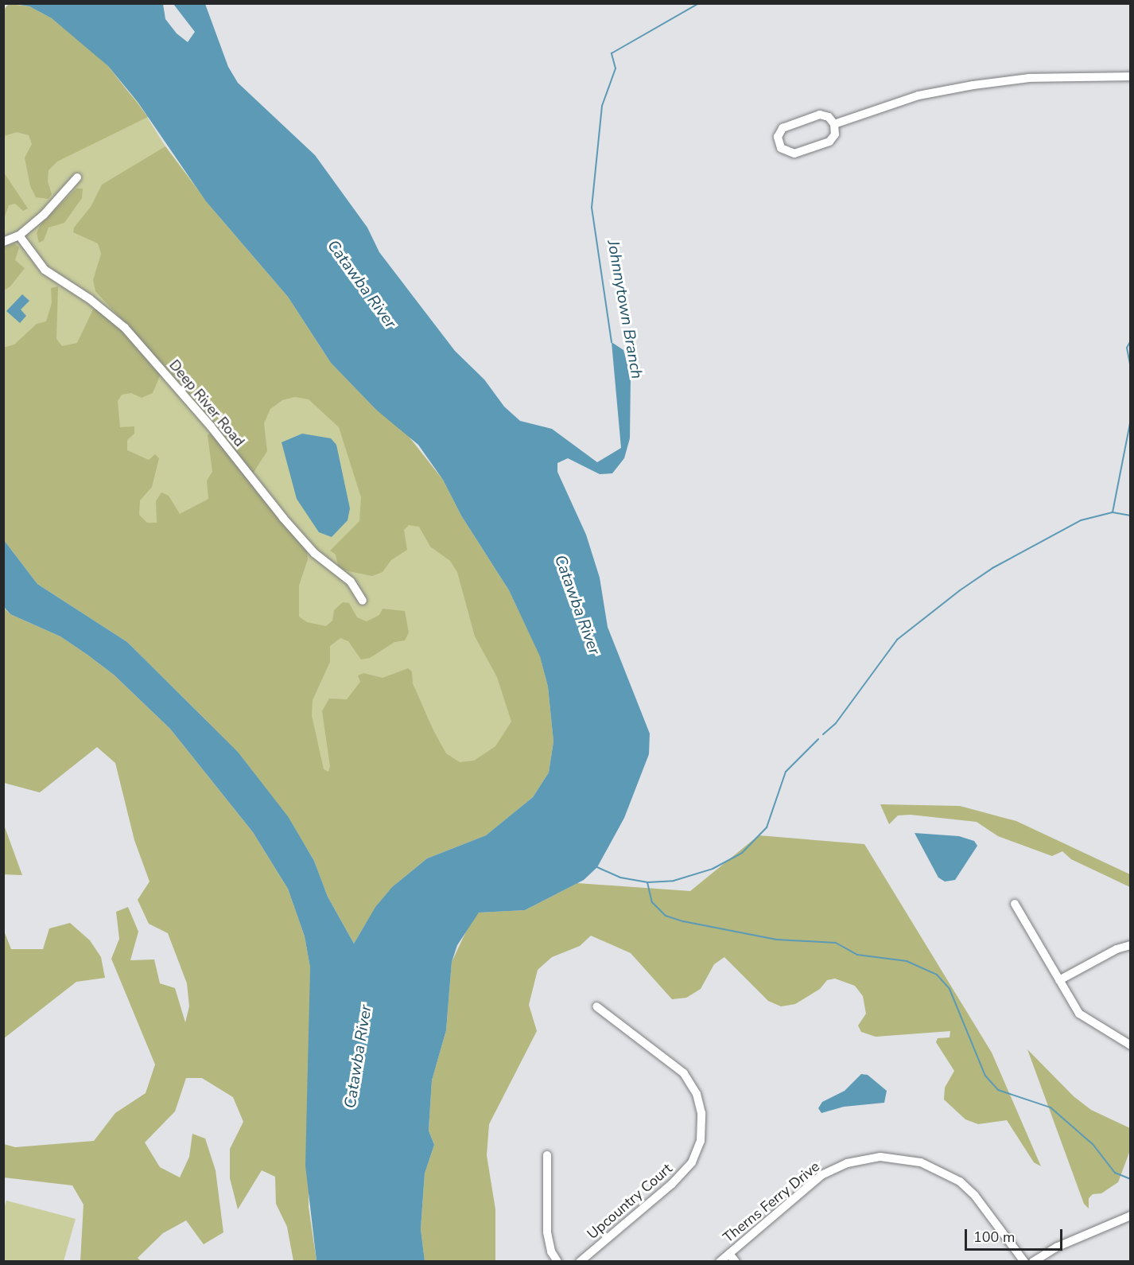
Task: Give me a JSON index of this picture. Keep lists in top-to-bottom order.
{
  "streets": {
    "street": ["Deep River Road", "Upcountry Court", "Therns Ferry Drive"]
  },
  "water": ["Catawba River", "Johnnytown Branch"],
  "scale_bar": "100 m"
}
